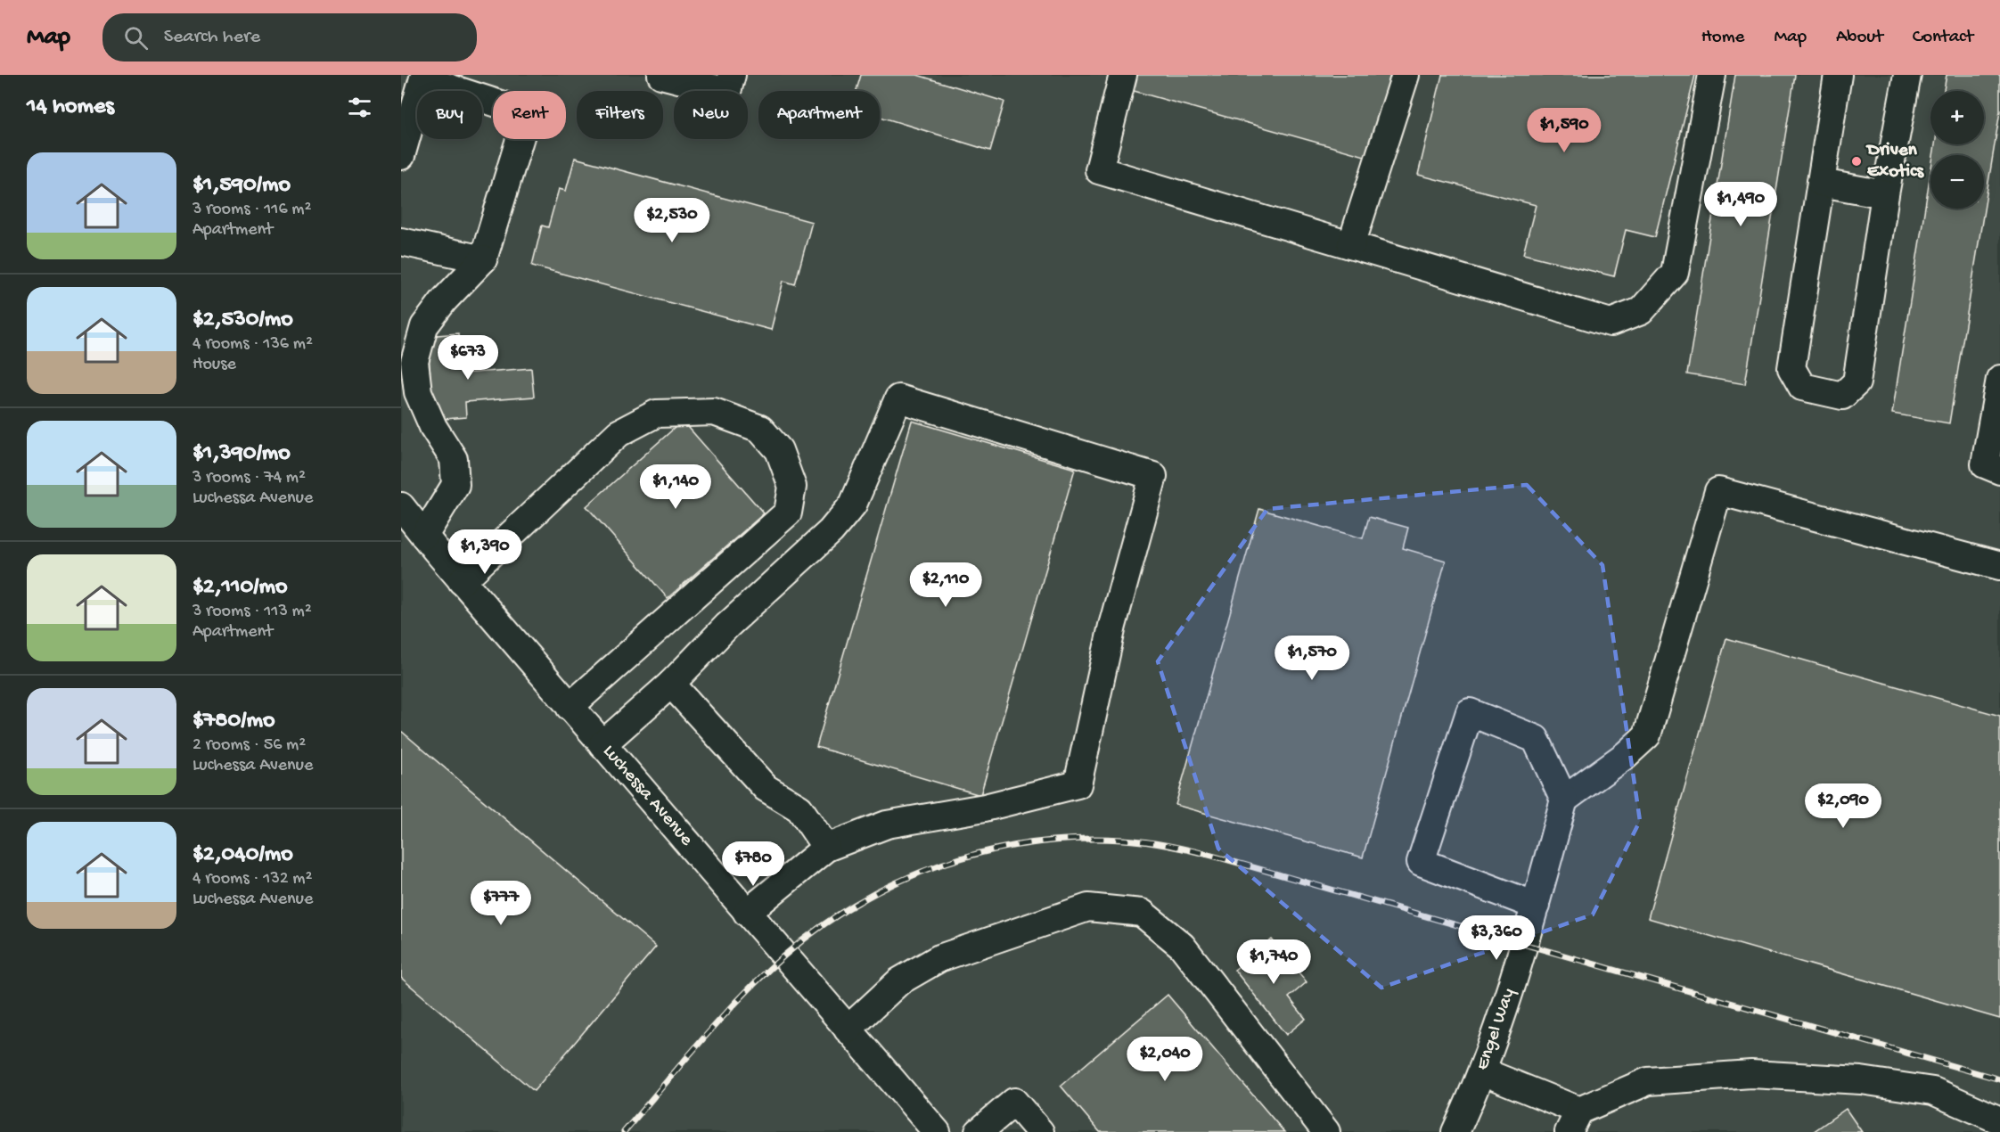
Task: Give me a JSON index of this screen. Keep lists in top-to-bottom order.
{
  "streets": {
    "street": ["Luchessa Avenue", "Engel Way"]
  },
  "places": ["Driven Exotics"],
  "page": {
    "header": "Map",
    "search": "Search here",
    "nav": [
      "Home",
      "Map",
      "About",
      "Contact"
    ],
    "heading": "14 homes",
    "map_buttons": ["+", "−"],
    "chip": [
      "Buy",
      "Rent",
      "Filters",
      "New",
      "Apartment"
    ],
    "price": [
      "$1,590",
      "$1,490",
      "$2,530",
      "$673",
      "$1,140",
      "$1,390",
      "$2,110",
      "$1,570",
      "$2,090",
      "$780",
      "$777",
      "$3,360",
      "$1,740",
      "$2,040"
    ],
    "list": [
      {
        "name": "$1,590/mo",
        "note": "3 rooms · 116 m² · Apartment"
      },
      {
        "name": "$2,530/mo",
        "note": "4 rooms · 136 m² · House"
      },
      {
        "name": "$1,390/mo",
        "note": "3 rooms · 74 m² · Luchessa Avenue"
      },
      {
        "name": "$2,110/mo",
        "note": "3 rooms · 113 m² · Apartment"
      },
      {
        "name": "$780/mo",
        "note": "2 rooms · 56 m² · Luchessa Avenue"
      },
      {
        "name": "$2,040/mo",
        "note": "4 rooms · 132 m² · Luchessa Avenue"
      }
    ]
  }
}
